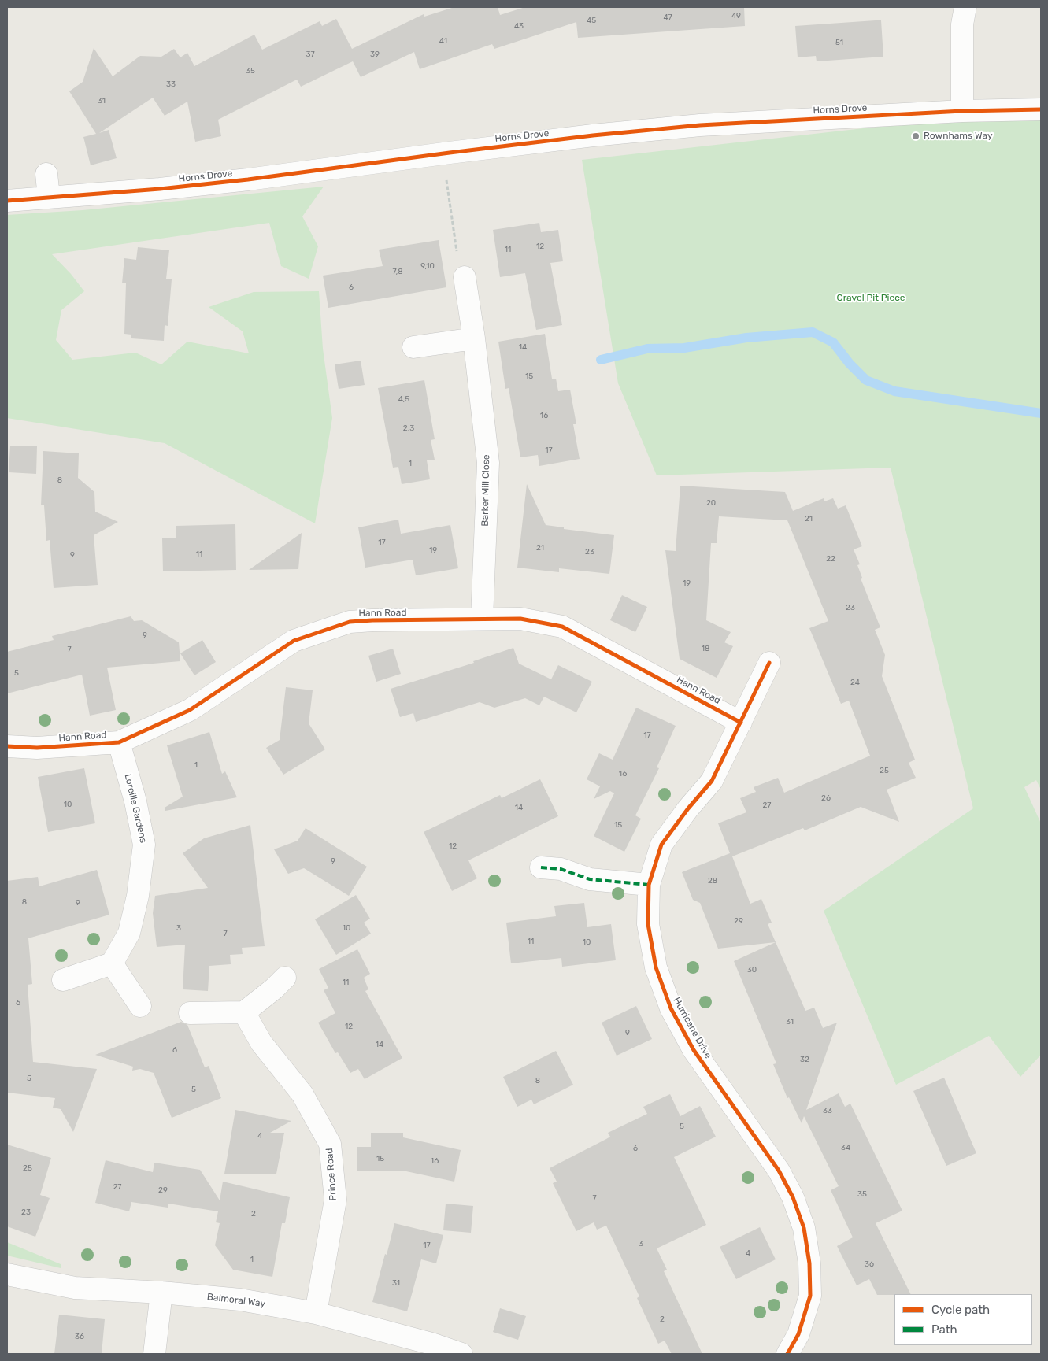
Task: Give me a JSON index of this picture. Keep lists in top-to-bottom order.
{
  "streets": {
    "street": [
      "Horns Drove",
      "Barker Mill Close",
      "Hann Road",
      "Loreille Gardens",
      "Hurricane Drive",
      "Prince Road",
      "Balmoral Way"
    ]
  },
  "crossings": [
    ["Barker Mill Close", "Hann Road"],
    ["Hann Road", "Loreille Gardens"],
    ["Hann Road", "Hurricane Drive"],
    ["Prince Road", "Balmoral Way"]
  ],
  "parks": ["Gravel Pit Piece"],
  "places": ["Rownhams Way"],
  "house_numbers": [
    "49",
    "47",
    "45",
    "43",
    "41",
    "51",
    "37",
    "39",
    "35",
    "33",
    "31",
    "12",
    "11",
    "9,10",
    "7,8",
    "6",
    "14",
    "15",
    "4,5",
    "16",
    "2,3",
    "17",
    "1",
    "8",
    "20",
    "21",
    "17",
    "21",
    "19",
    "23",
    "11",
    "9",
    "22",
    "19",
    "23",
    "9",
    "18",
    "7",
    "5",
    "24",
    "17",
    "1",
    "25",
    "16",
    "26",
    "10",
    "27",
    "14",
    "15",
    "12",
    "9",
    "28",
    "8",
    "9",
    "29",
    "3",
    "10",
    "7",
    "11",
    "10",
    "30",
    "11",
    "6",
    "31",
    "12",
    "9",
    "14",
    "6",
    "32",
    "5",
    "8",
    "5",
    "33",
    "5",
    "4",
    "34",
    "6",
    "15",
    "16",
    "25",
    "27",
    "29",
    "35",
    "7",
    "23",
    "2",
    "3",
    "17",
    "4",
    "1",
    "36",
    "31",
    "2",
    "36"
  ],
  "legend": ["Cycle path", "Path"]
}
